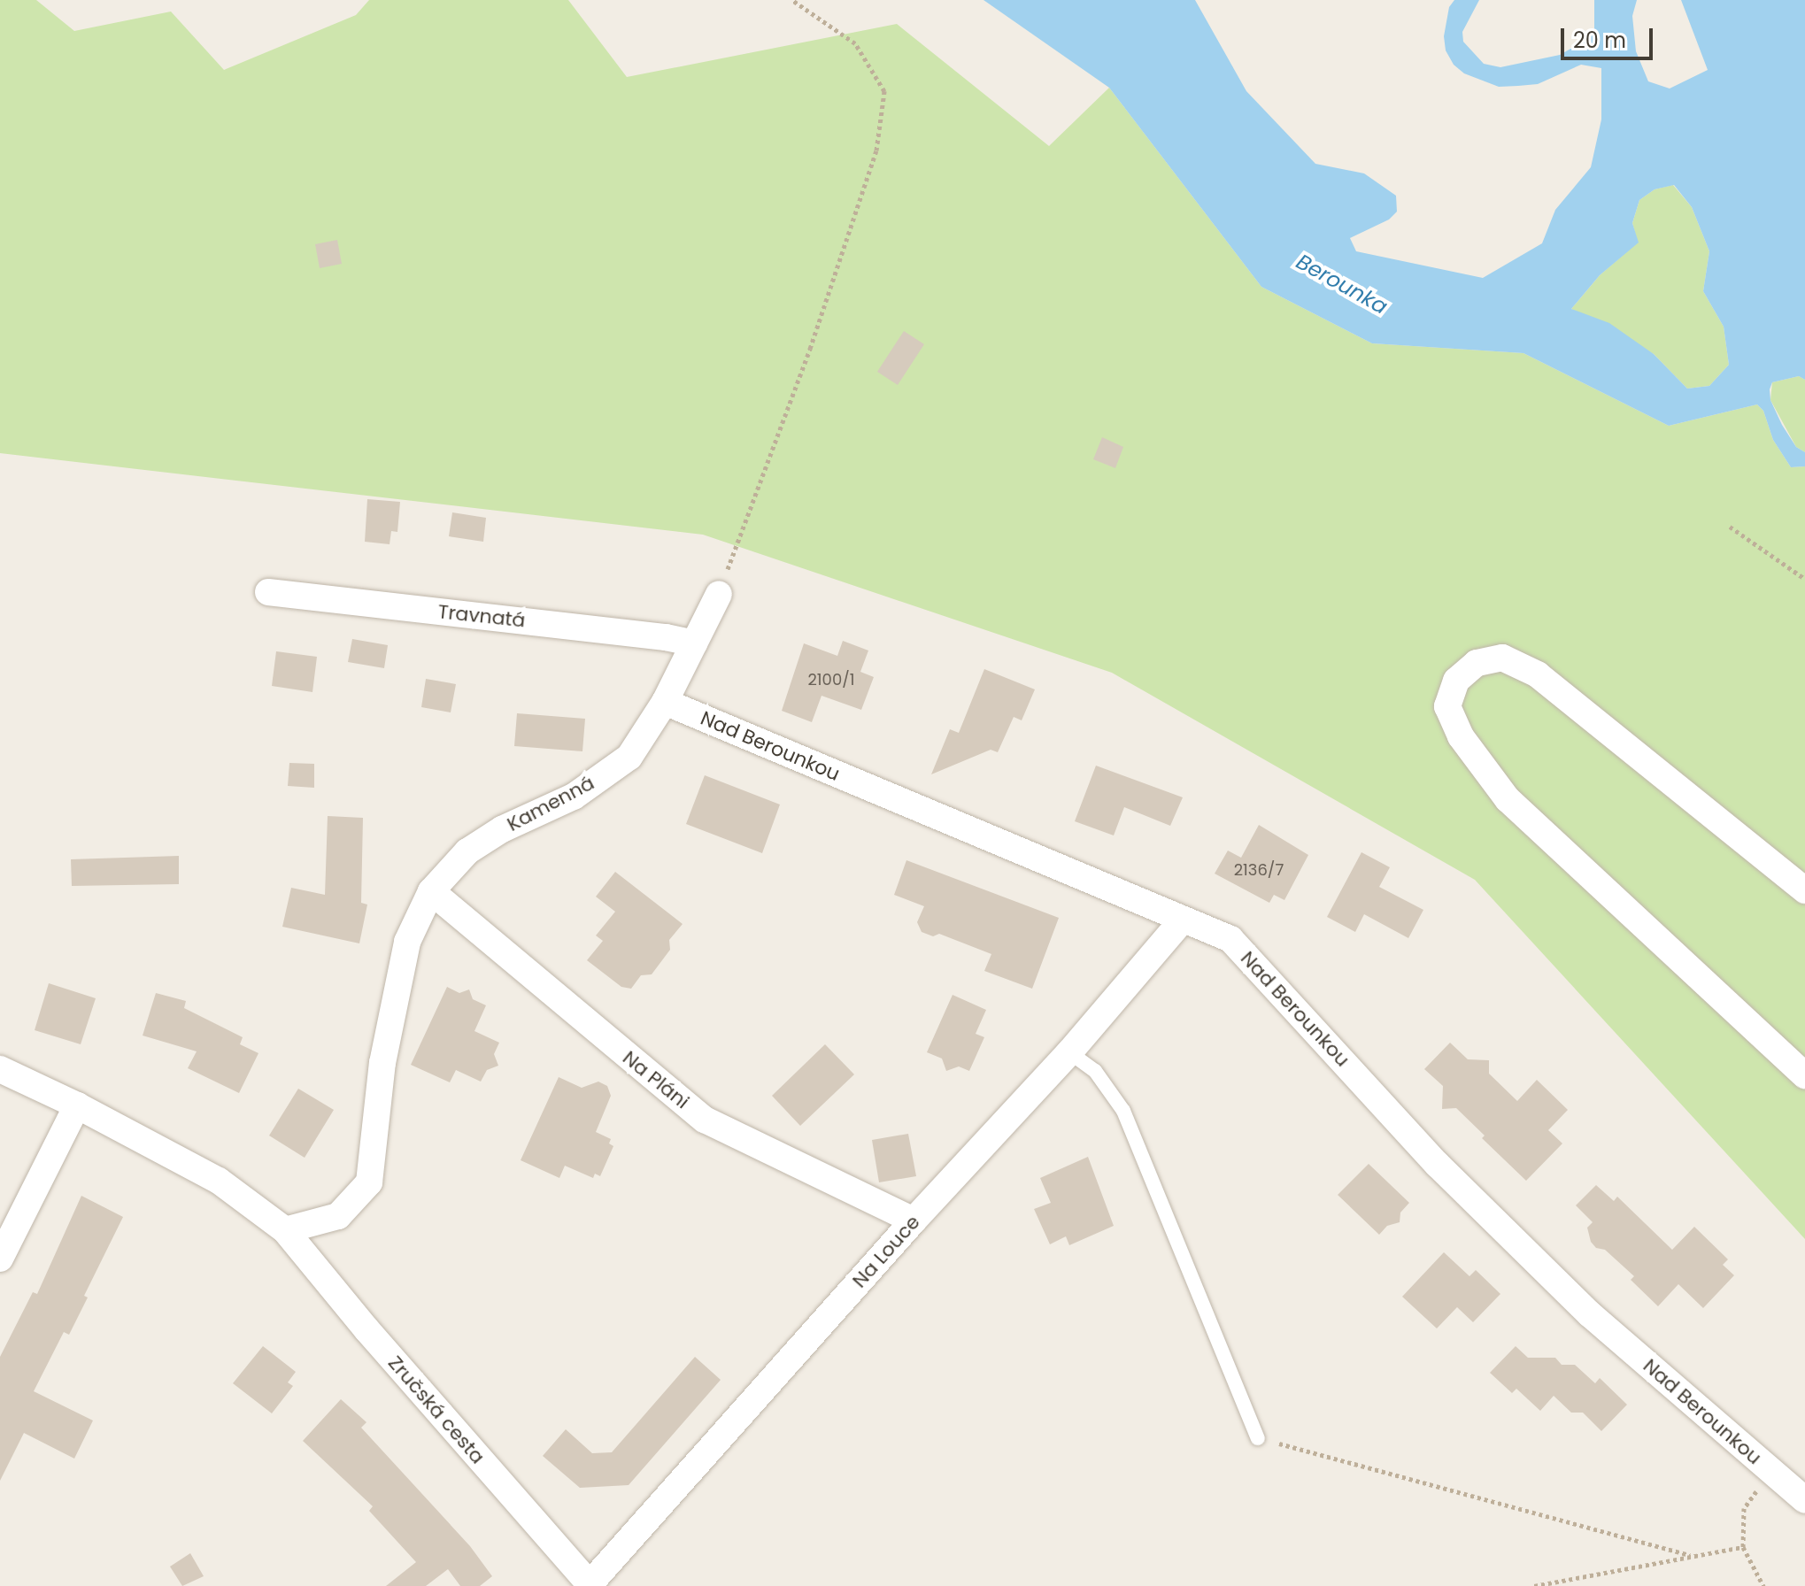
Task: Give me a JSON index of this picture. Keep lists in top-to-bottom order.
{
  "streets": {
    "street": [
      "Travnatá",
      "Nad Berounkou",
      "Kamenná",
      "Na Pláni",
      "Na Louce",
      "Zručská cesta"
    ]
  },
  "crossings": [
    ["Travnatá", "Kamenná"],
    ["Nad Berounkou", "Kamenná"],
    ["Nad Berounkou", "Na Louce"],
    ["Kamenná", "Na Pláni"],
    ["Na Pláni", "Na Louce"],
    ["Na Louce", "Zručská cesta"]
  ],
  "water": ["Berounka"],
  "house_numbers": ["2100/1", "2136/7"],
  "scale_bar": "20 m"
}
